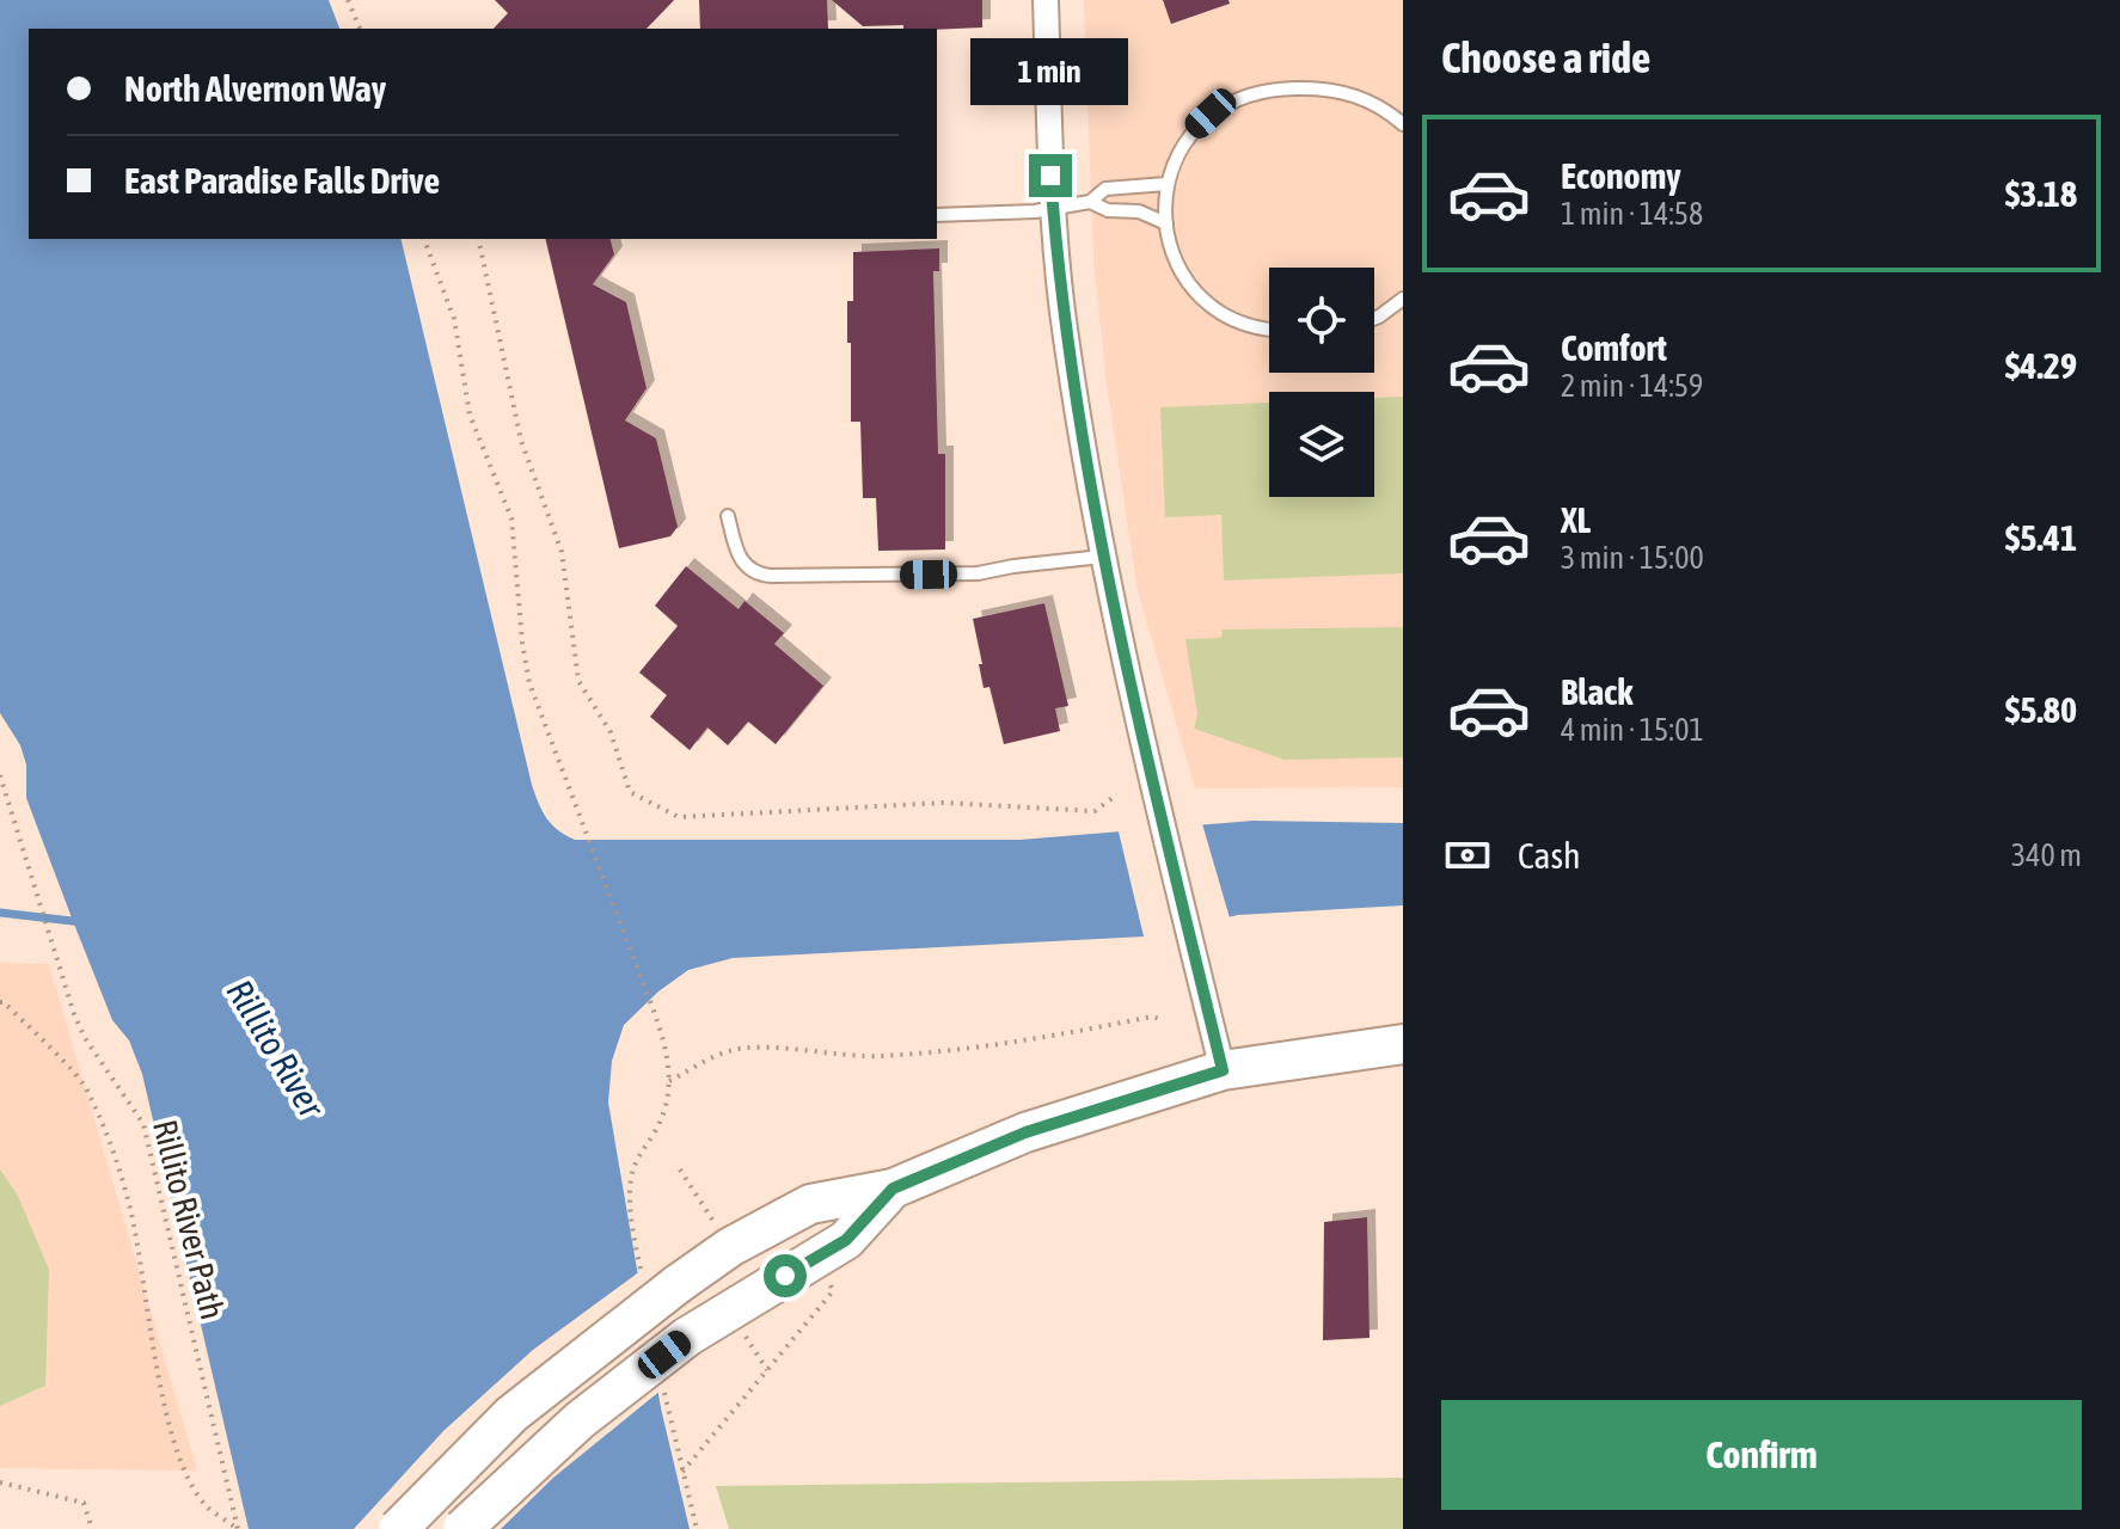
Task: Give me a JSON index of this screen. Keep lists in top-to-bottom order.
{
  "streets": {
    "path": ["Rillito River Path"]
  },
  "water": ["Rillito River"],
  "page": {
    "heading": "Choose a ride",
    "banner": ["North Alvernon Way", "East Paradise Falls Drive"],
    "bubble": "1 min",
    "list": [
      {
        "name": "Economy",
        "note": "1 min · 14:58",
        "value": "$3.18"
      },
      {
        "name": "Comfort",
        "note": "2 min · 14:59",
        "value": "$4.29"
      },
      {
        "name": "XL",
        "note": "3 min · 15:00",
        "value": "$5.41"
      },
      {
        "name": "Black",
        "note": "4 min · 15:01",
        "value": "$5.80"
      }
    ],
    "pay": ["Cash", "340 m"],
    "buttons": "Confirm"
  }
}
